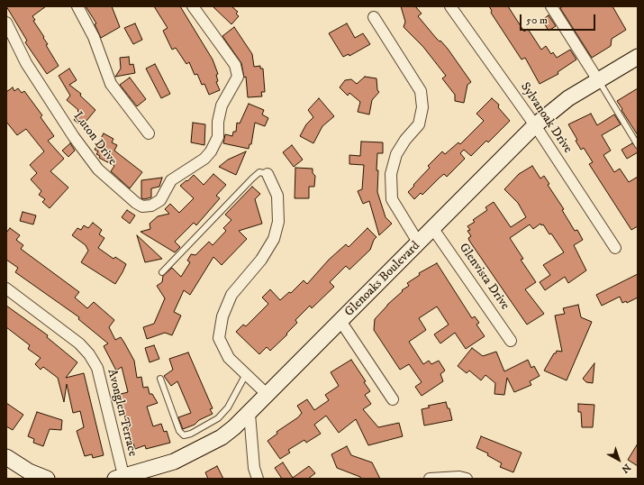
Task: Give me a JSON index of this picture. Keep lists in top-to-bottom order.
{
  "streets": {
    "street": [
      "Sylvanoak Drive",
      "Luton Drive",
      "Glenvista Drive",
      "Glenoaks Boulevard",
      "Avonglen Terrace"
    ]
  },
  "crossings": [
    ["Sylvanoak Drive", "Glenoaks Boulevard"],
    ["Glenvista Drive", "Glenoaks Boulevard"],
    ["Glenoaks Boulevard", "Avonglen Terrace"]
  ],
  "scale_bar": "50 m",
  "north": "bottom right"
}
